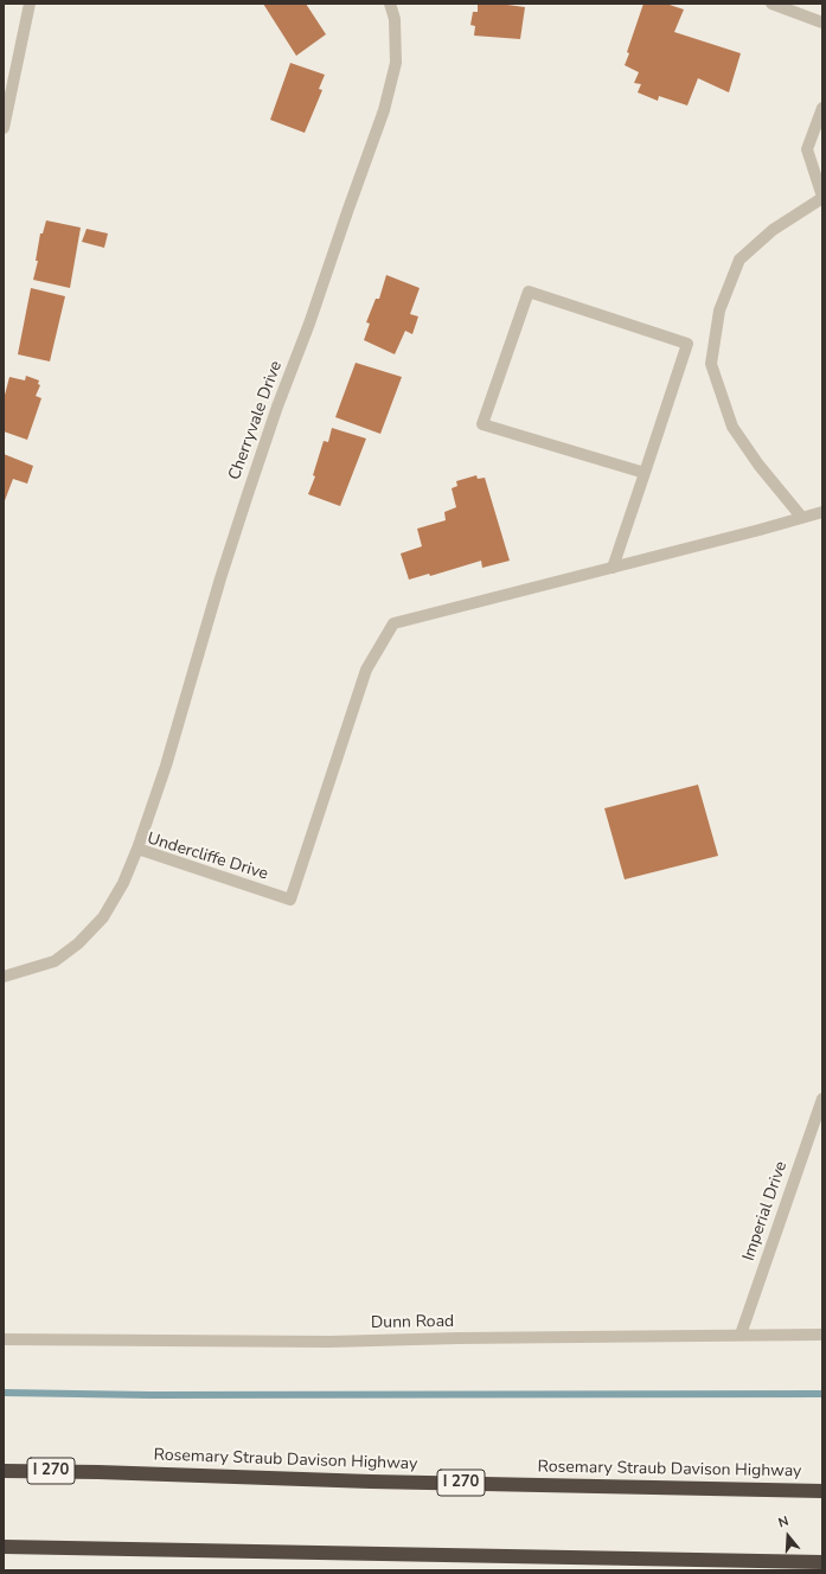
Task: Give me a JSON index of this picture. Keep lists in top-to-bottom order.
{
  "streets": {
    "highway": ["Rosemary Straub Davison Highway", "I 270"],
    "street": [
      "Cherryvale Drive",
      "Undercliffe Drive",
      "Imperial Drive",
      "Dunn Road"
    ]
  },
  "crossings": [
    ["Cherryvale Drive", "Undercliffe Drive"],
    ["Imperial Drive", "Dunn Road"]
  ],
  "north": "top"
}
